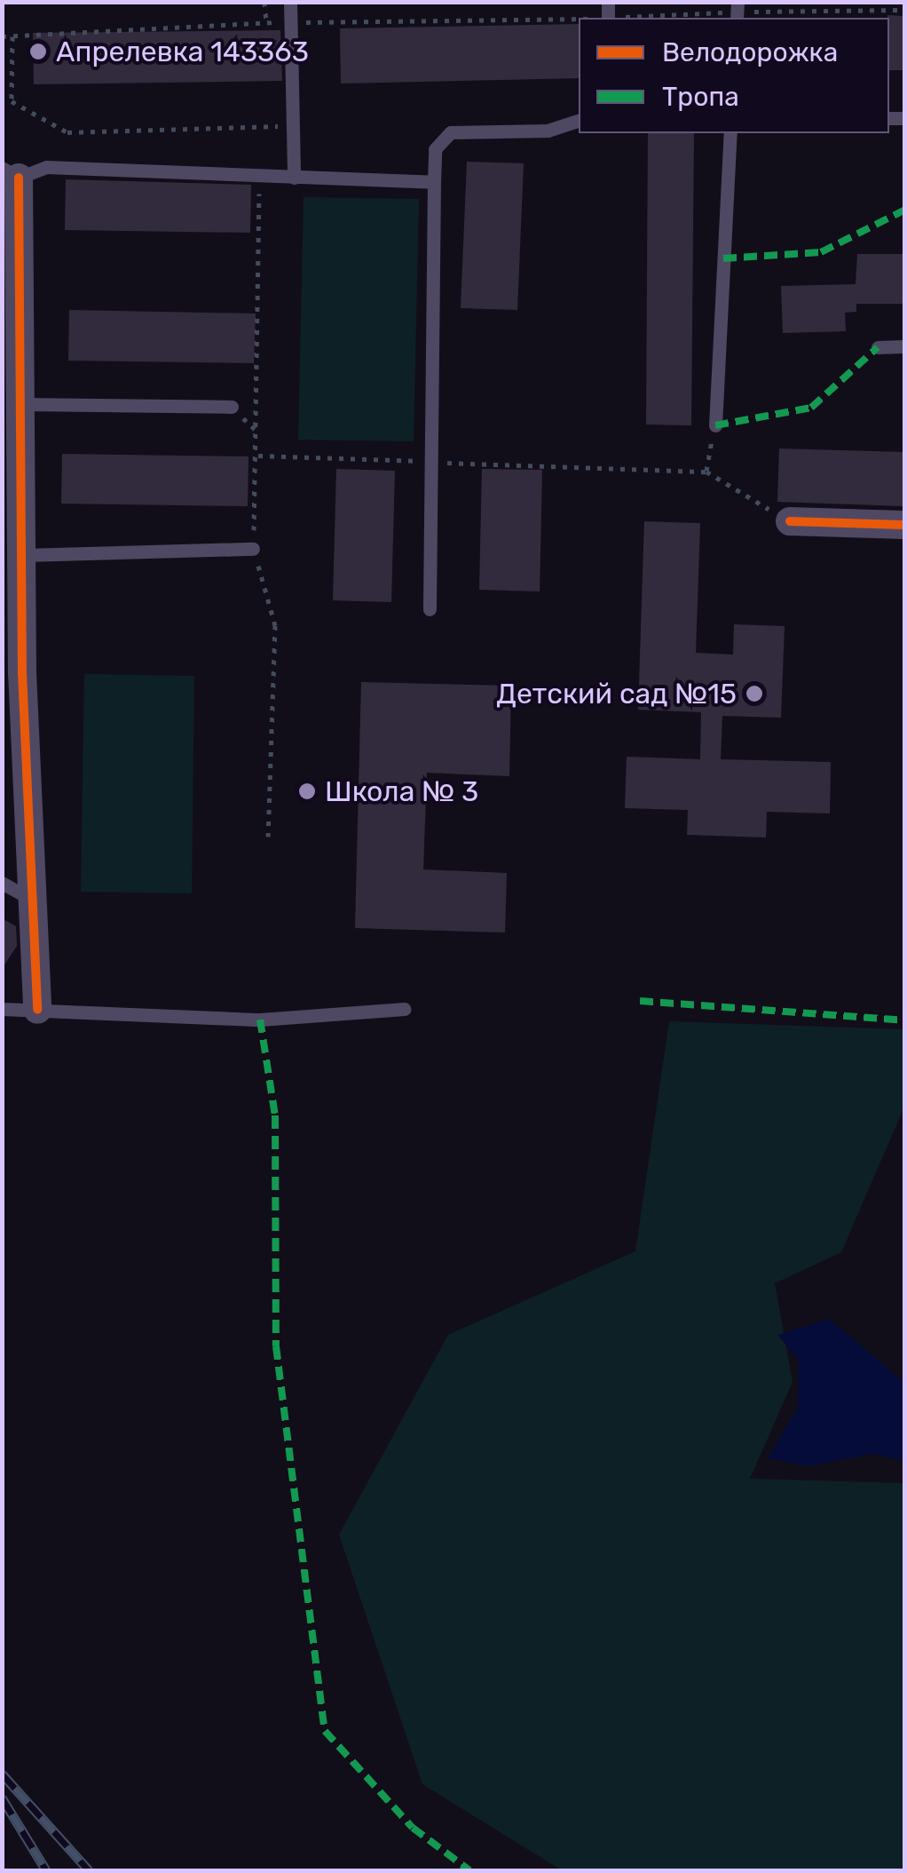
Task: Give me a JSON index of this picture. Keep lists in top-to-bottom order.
{
  "places": ["Апрелевка 143363", "Детский сад №15", "Школа № 3"],
  "legend": ["Велодорожка", "Тропа"]
}
